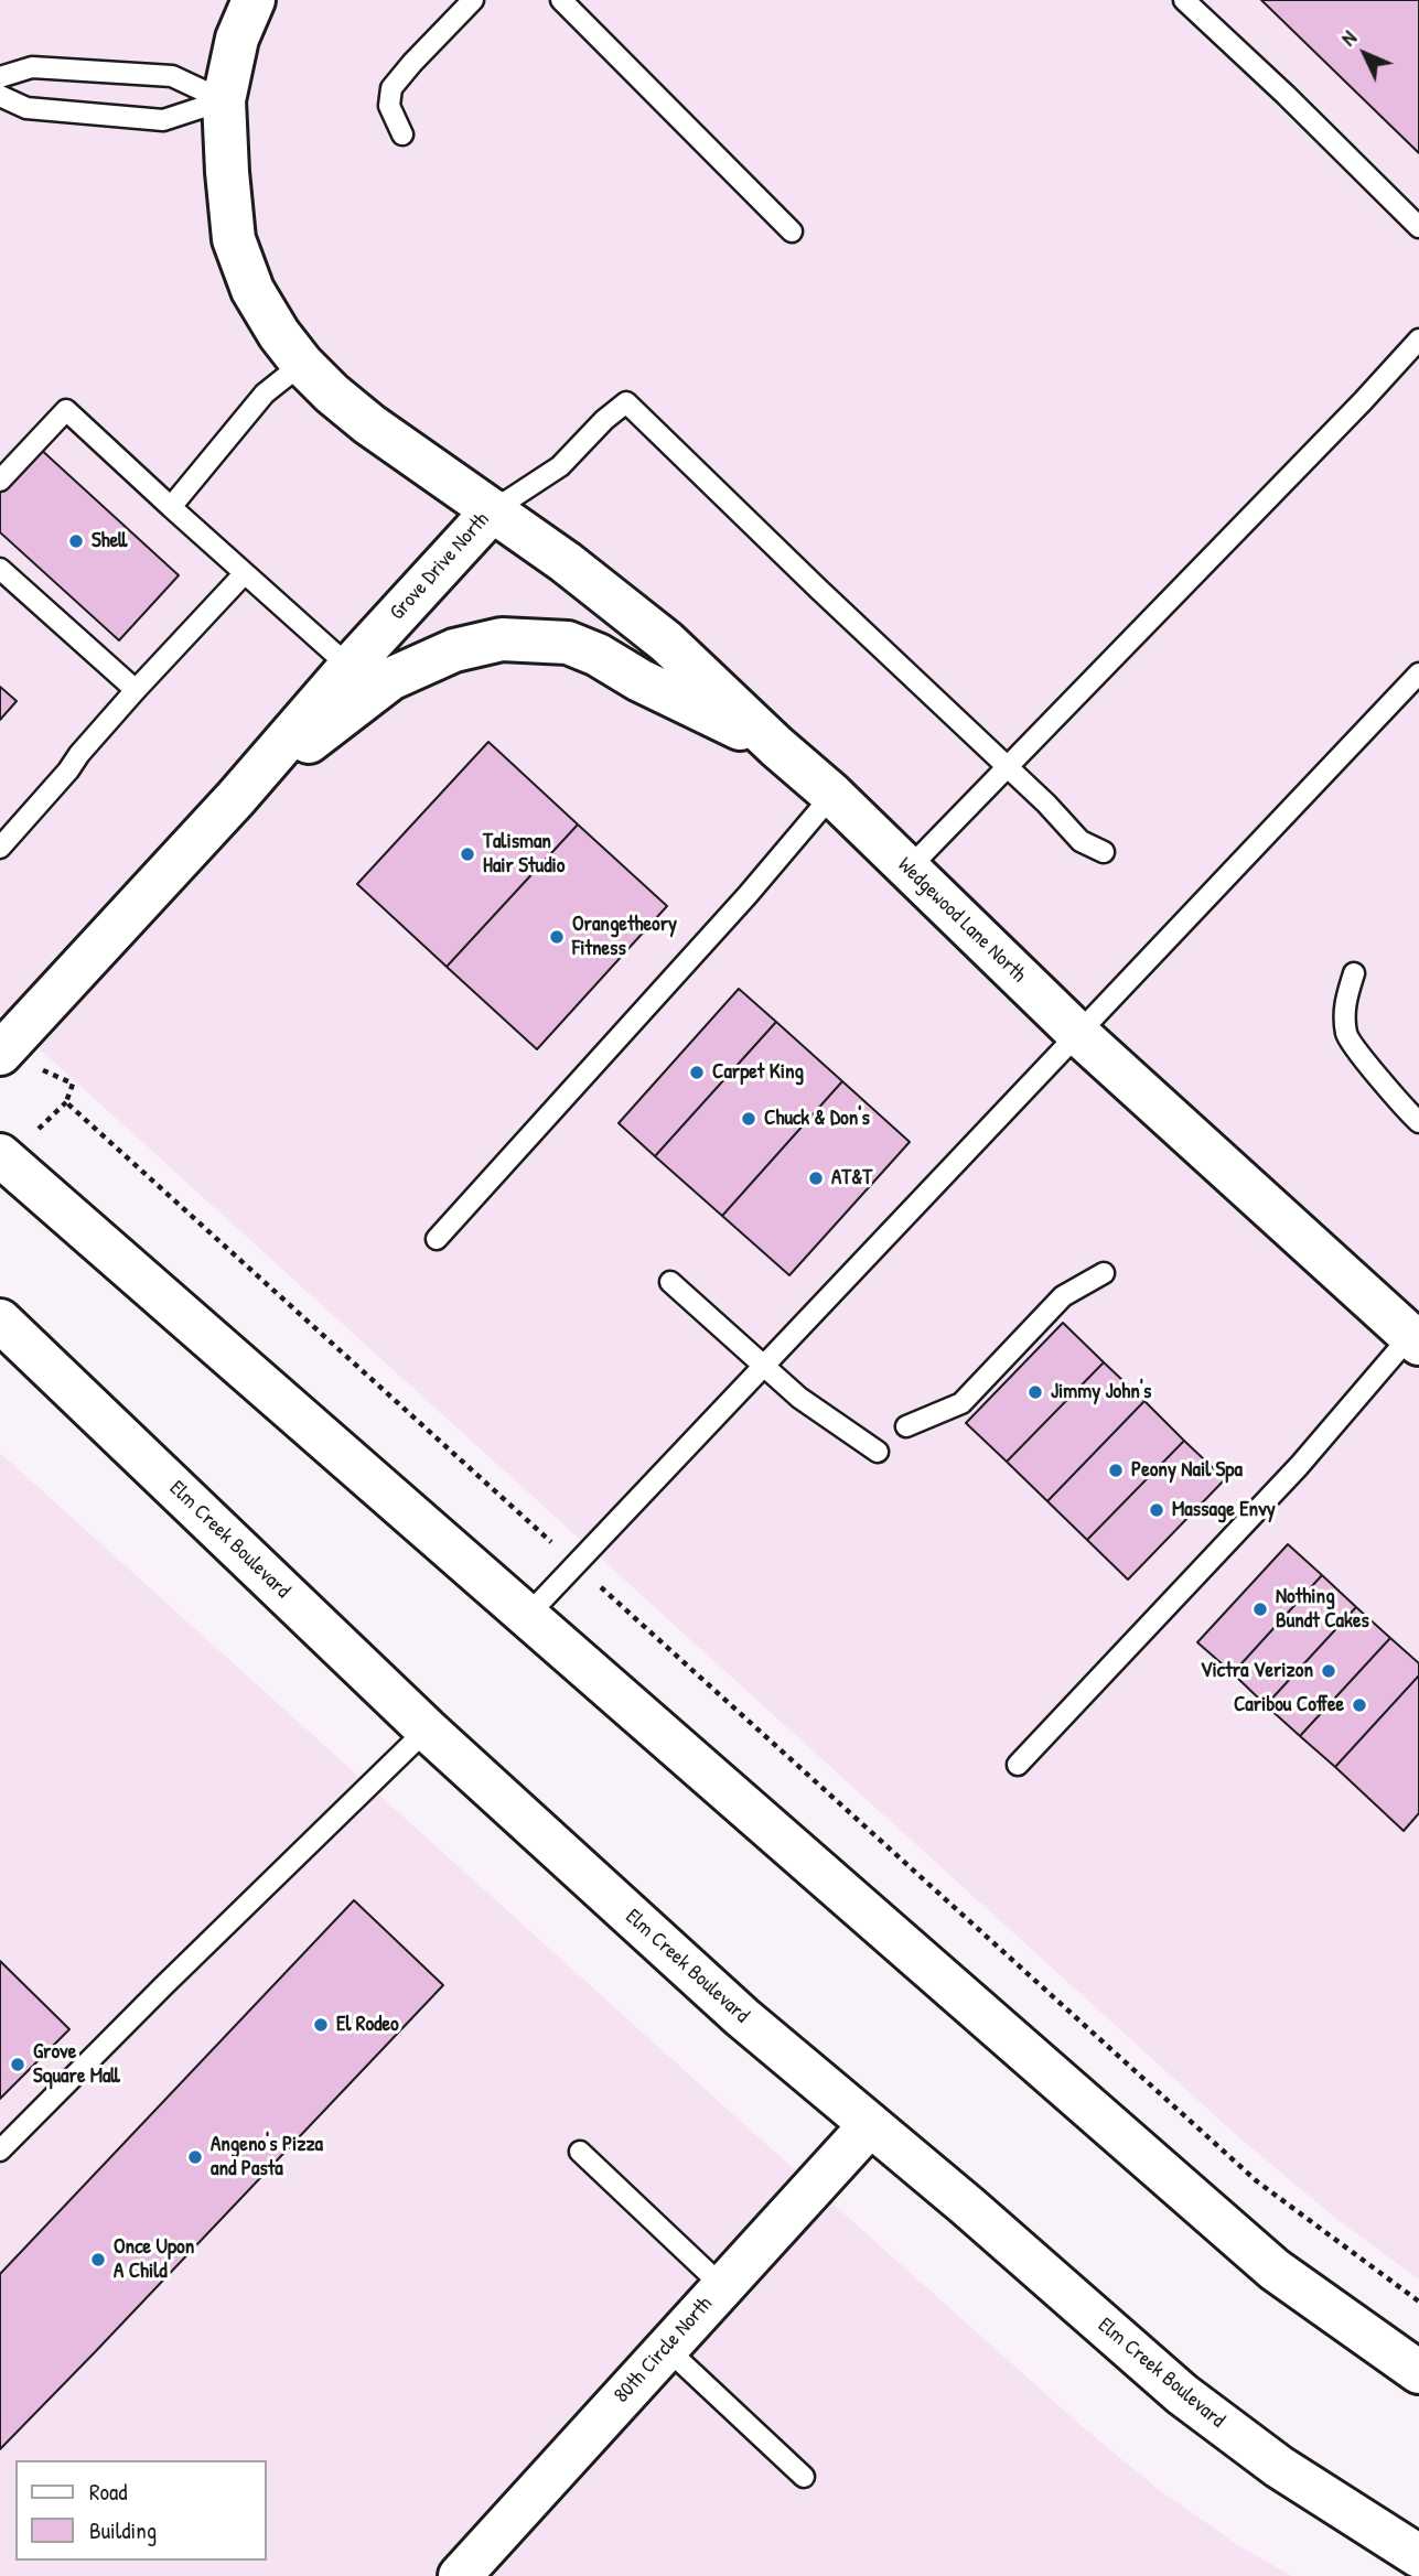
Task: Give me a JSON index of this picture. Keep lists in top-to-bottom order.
{
  "streets": {
    "street": [
      "Grove Drive North",
      "Wedgewood Lane North",
      "Elm Creek Boulevard",
      "80th Circle North"
    ]
  },
  "crossings": [
    ["Grove Drive North", "Wedgewood Lane North"],
    ["Elm Creek Boulevard", "80th Circle North"]
  ],
  "places": [
    "Shell",
    "Talisman Hair Studio",
    "Orangetheory Fitness",
    "Carpet King",
    "Chuck & Don's",
    "AT&T",
    "Jimmy John's",
    "Peony Nail Spa",
    "Massage Envy",
    "Nothing Bundt Cakes",
    "Victra Verizon",
    "Caribou Coffee",
    "El Rodeo",
    "Grove Square Mall",
    "Angeno's Pizza and Pasta",
    "Once Upon A Child"
  ],
  "legend": ["Road", "Building"],
  "north": "top left"
}
